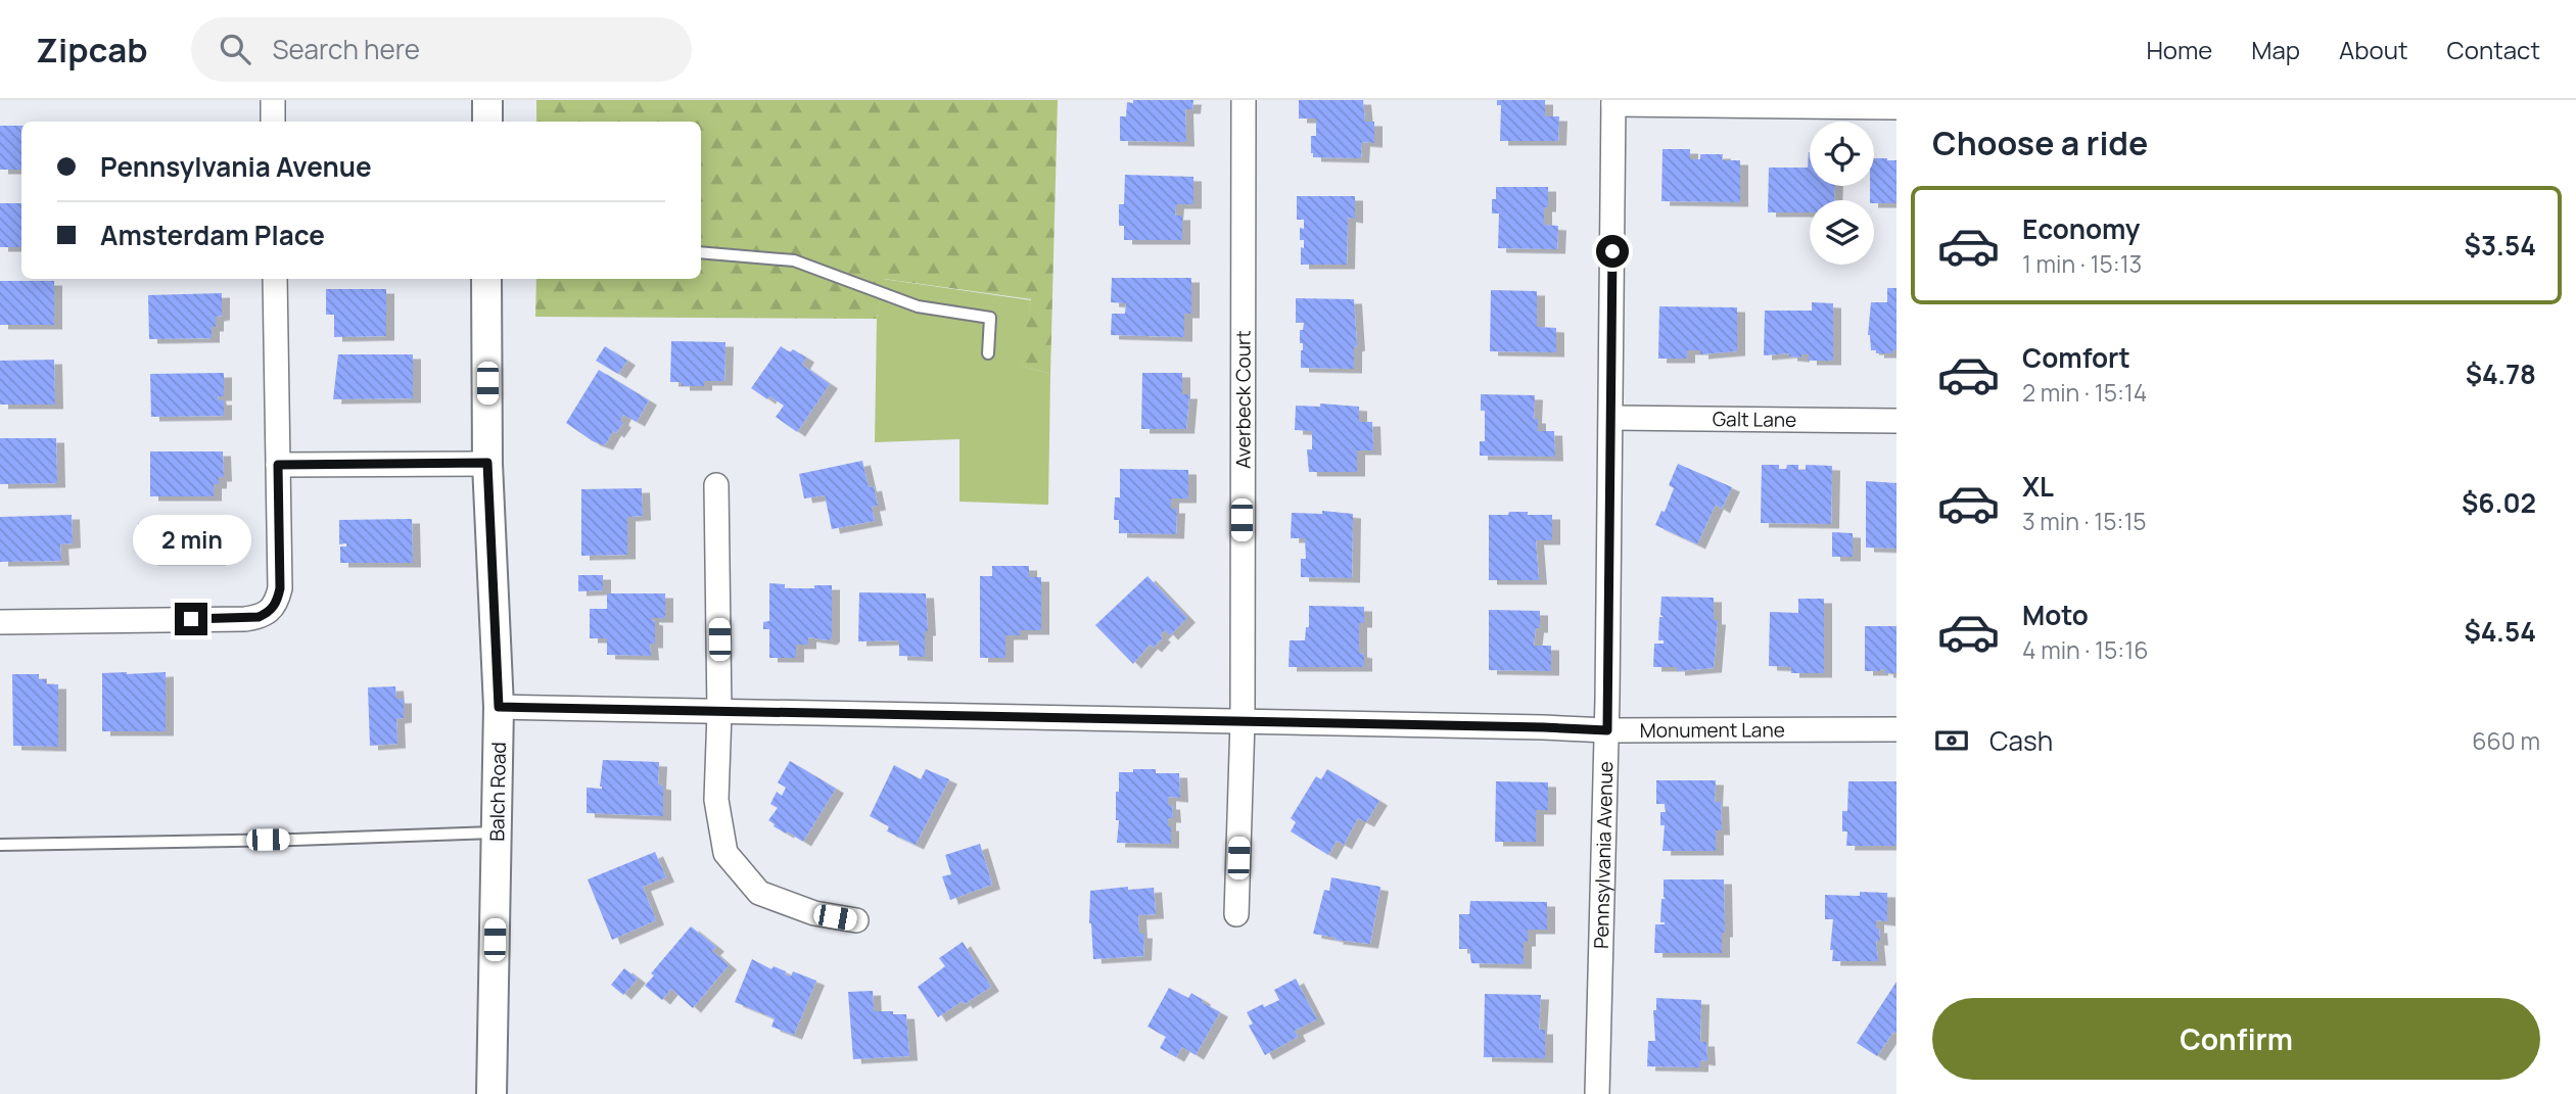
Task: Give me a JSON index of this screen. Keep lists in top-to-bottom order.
{
  "streets": {
    "street": [
      "Averbeck Court",
      "Galt Lane",
      "Monument Lane",
      "Balch Road",
      "Pennsylvania Avenue"
    ]
  },
  "crossings": [
    ["Averbeck Court", "Monument Lane"],
    ["Galt Lane", "Pennsylvania Avenue"],
    ["Monument Lane", "Balch Road"],
    ["Monument Lane", "Pennsylvania Avenue"]
  ],
  "page": {
    "header": "Zipcab",
    "search": "Search here",
    "nav": [
      "Home",
      "Map",
      "About",
      "Contact"
    ],
    "heading": "Choose a ride",
    "banner": ["Pennsylvania Avenue", "Amsterdam Place"],
    "list": [
      {
        "name": "Economy",
        "note": "1 min · 15:13",
        "value": "$3.54"
      },
      {
        "name": "Comfort",
        "note": "2 min · 15:14",
        "value": "$4.78"
      },
      {
        "name": "XL",
        "note": "3 min · 15:15",
        "value": "$6.02"
      },
      {
        "name": "Moto",
        "note": "4 min · 15:16",
        "value": "$4.54"
      }
    ],
    "bubble": "2 min",
    "pay": ["Cash", "660 m"],
    "buttons": "Confirm"
  }
}
